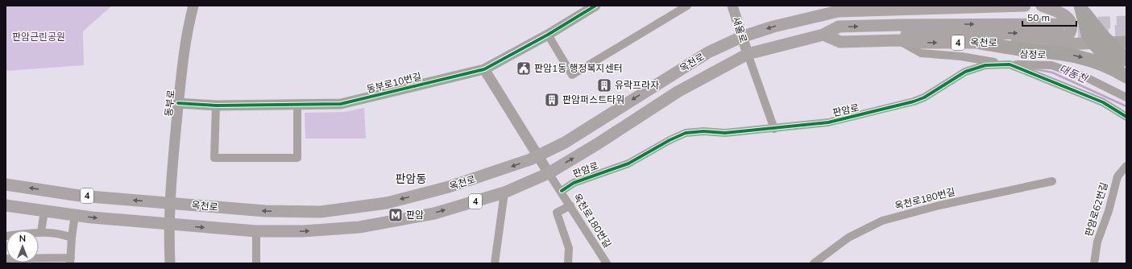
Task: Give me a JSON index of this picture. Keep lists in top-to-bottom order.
{
  "streets": {
    "main road": ["4", "옥천로"],
    "street": [
      "새울로",
      "삼정로",
      "동부로10번길",
      "동부로",
      "판암로",
      "옥천로180번길",
      "판암로62번길"
    ]
  },
  "crossings": [
    ["새울로", "옥천로"],
    ["옥천로", "삼정로"],
    ["옥천로", "동부로"],
    ["옥천로", "옥천로180번길"],
    ["삼정로", "판암로"],
    ["동부로10번길", "동부로"],
    ["판암로", "옥천로180번길"]
  ],
  "districts": ["판암동"],
  "water": ["대동천"],
  "parks": ["판암근린공원"],
  "places": {
    "public building": ["판암1동 행정복지센터"],
    "building": ["유락프라자", "판암퍼스트타워"],
    "metro station": ["판암"]
  },
  "scale_bar": "50 m",
  "north": "top"
}
